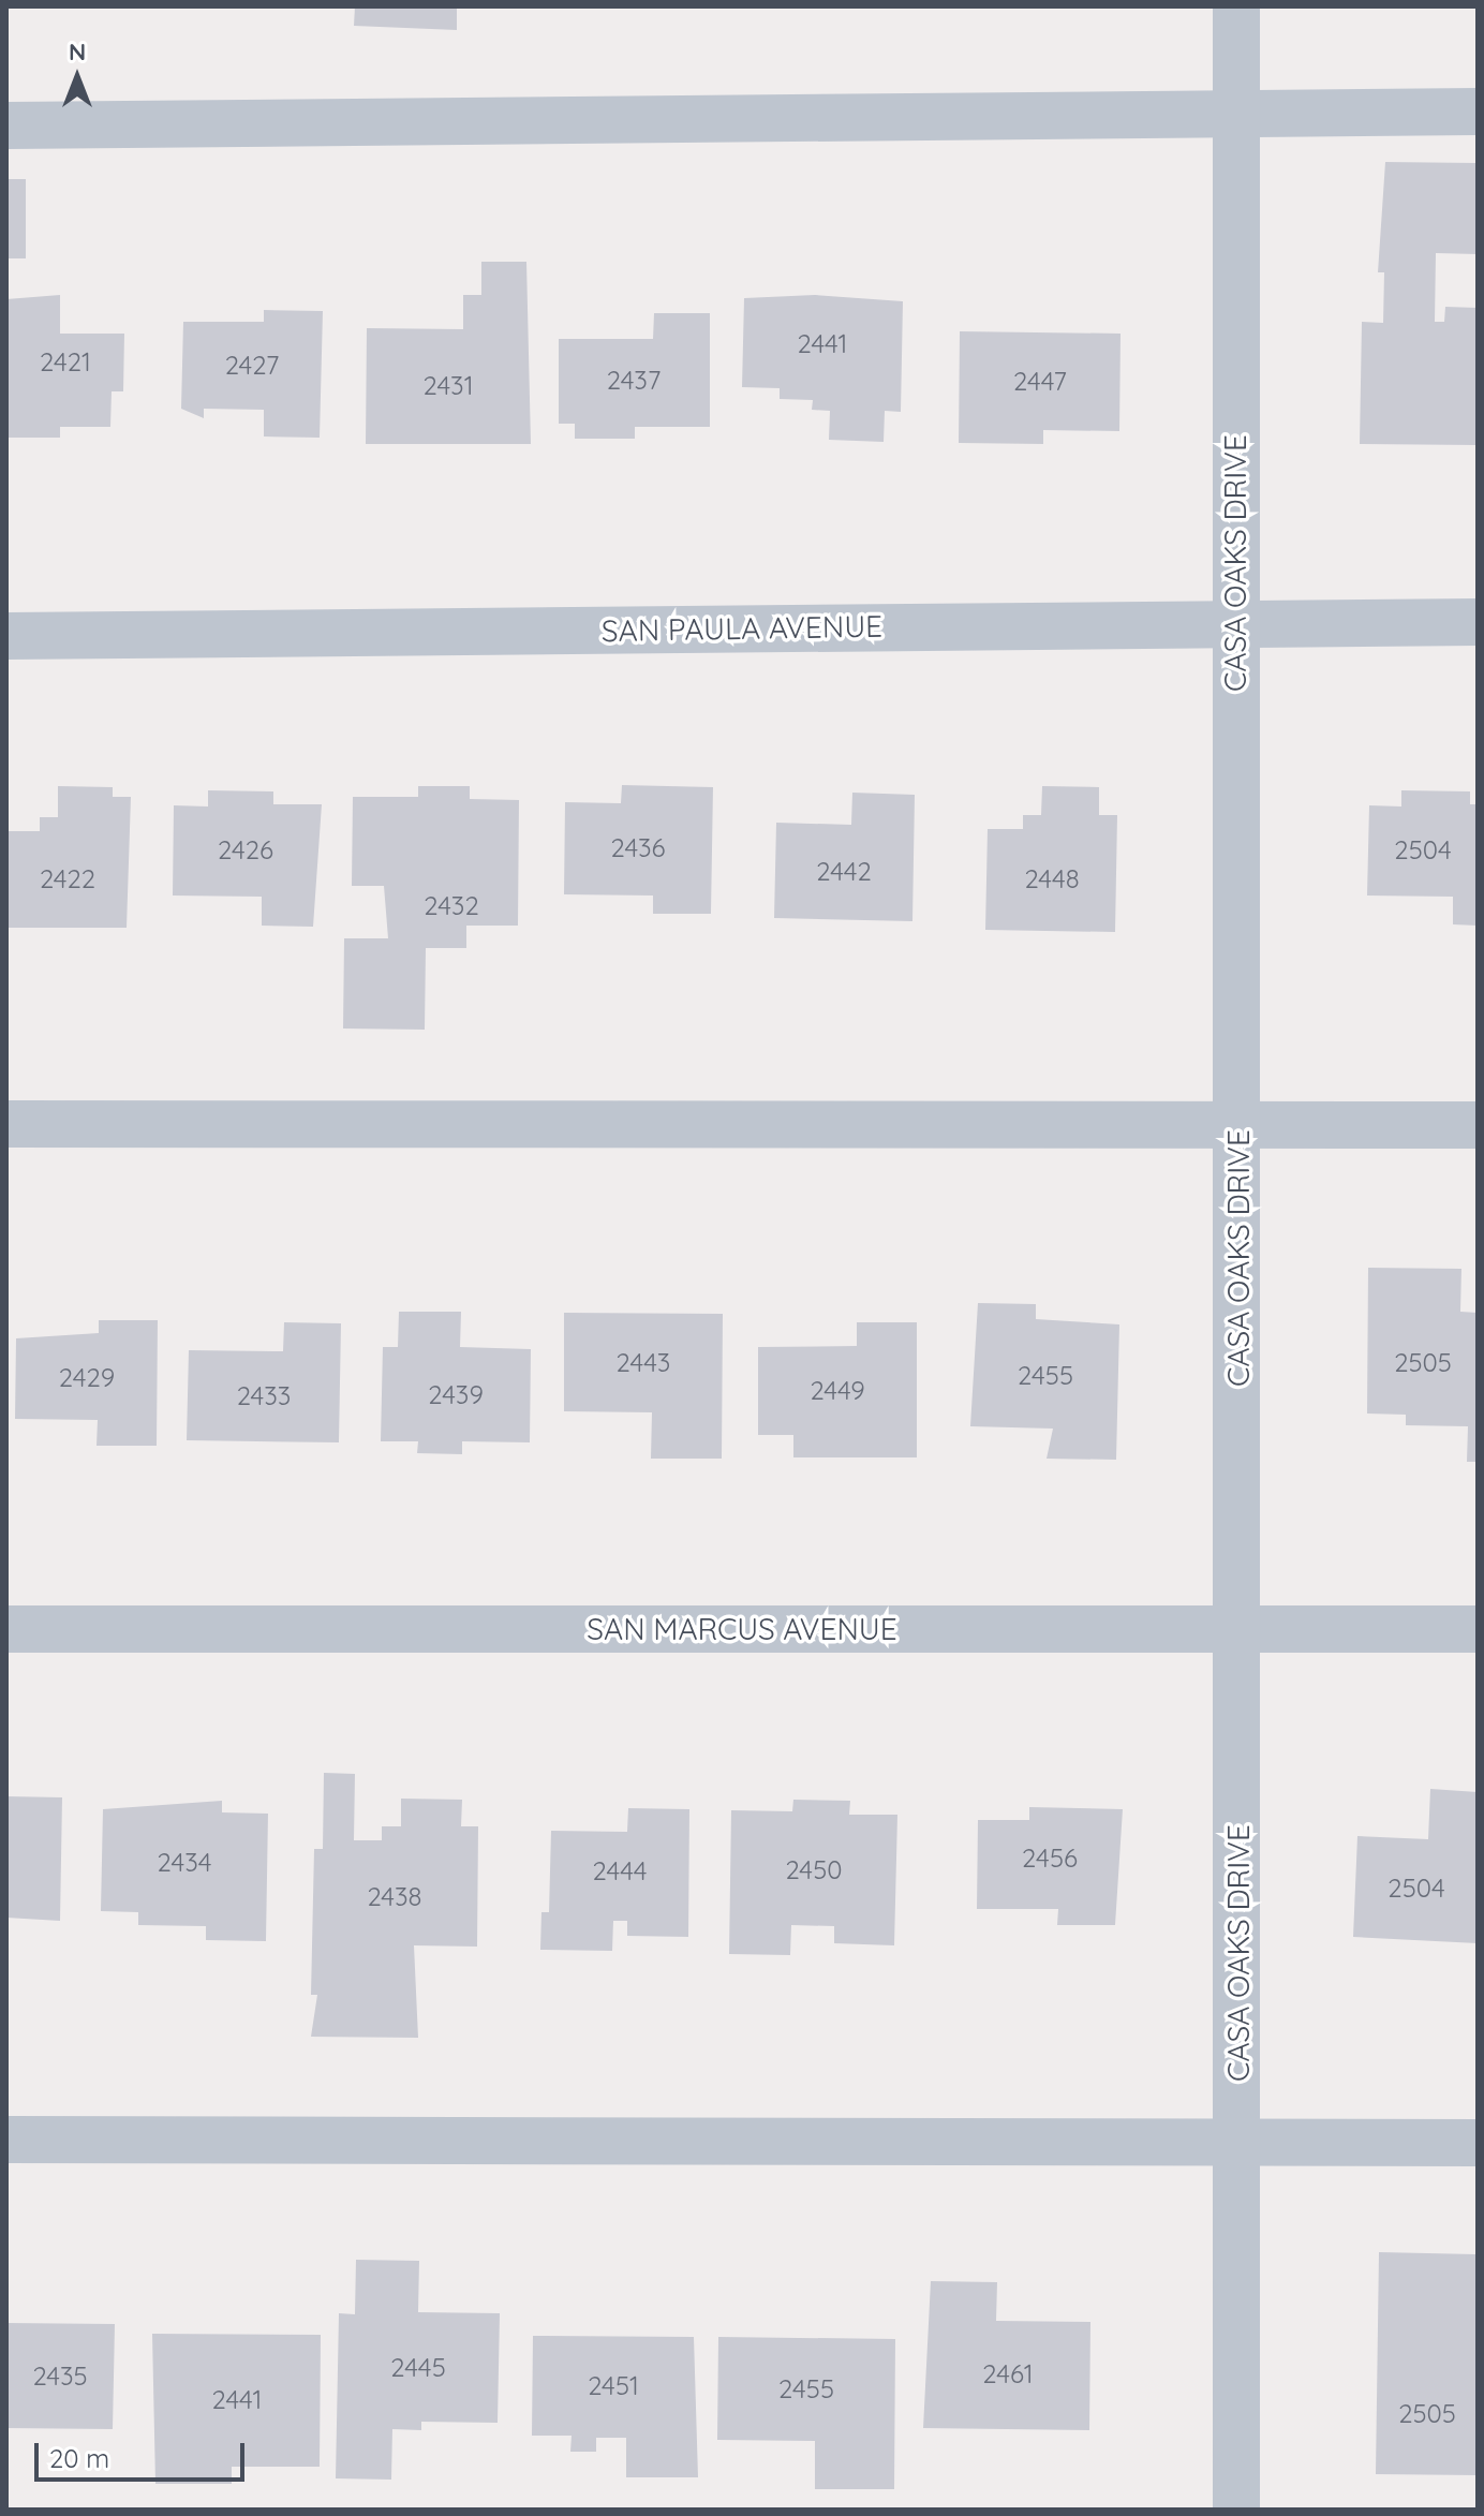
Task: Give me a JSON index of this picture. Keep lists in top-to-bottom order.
{
  "streets": {
    "street": ["CASA OAKS DRIVE", "SAN PAULA AVENUE", "SAN MARCUS AVENUE"]
  },
  "crossings": [
    ["CASA OAKS DRIVE", "SAN PAULA AVENUE"],
    ["CASA OAKS DRIVE", "SAN MARCUS AVENUE"]
  ],
  "house_numbers": [
    "2441",
    "2421",
    "2427",
    "2437",
    "2447",
    "2431",
    "2436",
    "2426",
    "2504",
    "2442",
    "2422",
    "2448",
    "2432",
    "2443",
    "2505",
    "2455",
    "2429",
    "2449",
    "2439",
    "2433",
    "2456",
    "2434",
    "2450",
    "2444",
    "2504",
    "2438",
    "2445",
    "2461",
    "2435",
    "2451",
    "2455",
    "2441",
    "2505"
  ],
  "scale_bar": "20 m",
  "north": "top"
}
